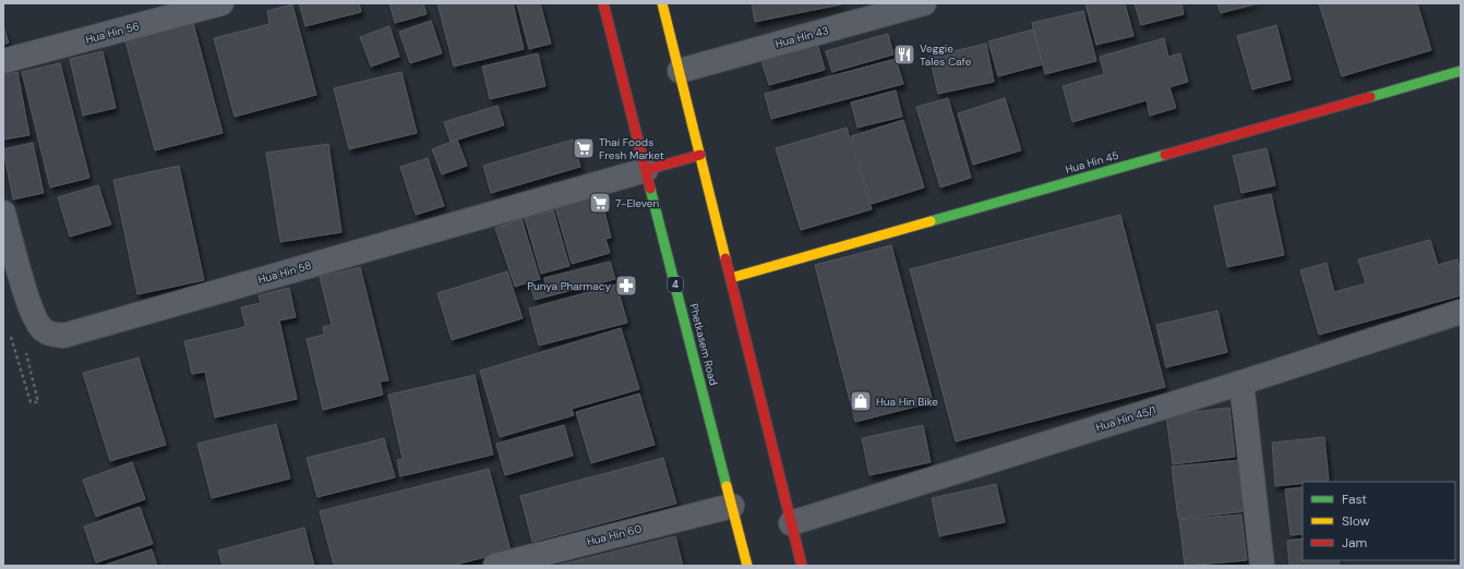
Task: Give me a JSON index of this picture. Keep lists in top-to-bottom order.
{
  "streets": {
    "main road": ["Hua Hin 45", "4", "Phetkasem Road"],
    "street": [
      "Hua Hin 56",
      "Hua Hin 43",
      "Hua Hin 58",
      "Hua Hin 45/1",
      "Hua Hin 60"
    ]
  },
  "crossings": [
    ["Hua Hin 58", "Phetkasem Road"],
    ["Phetkasem Road", "Hua Hin 60"]
  ],
  "places": {
    "restaurant": ["Veggie Tales Cafe"],
    "supermarket": ["Thai Foods Fresh Market", "7-Eleven"],
    "pharmacy": ["Punya Pharmacy"],
    "shop": ["Hua Hin Bike"]
  },
  "legend": ["Fast", "Slow", "Jam"]
}
